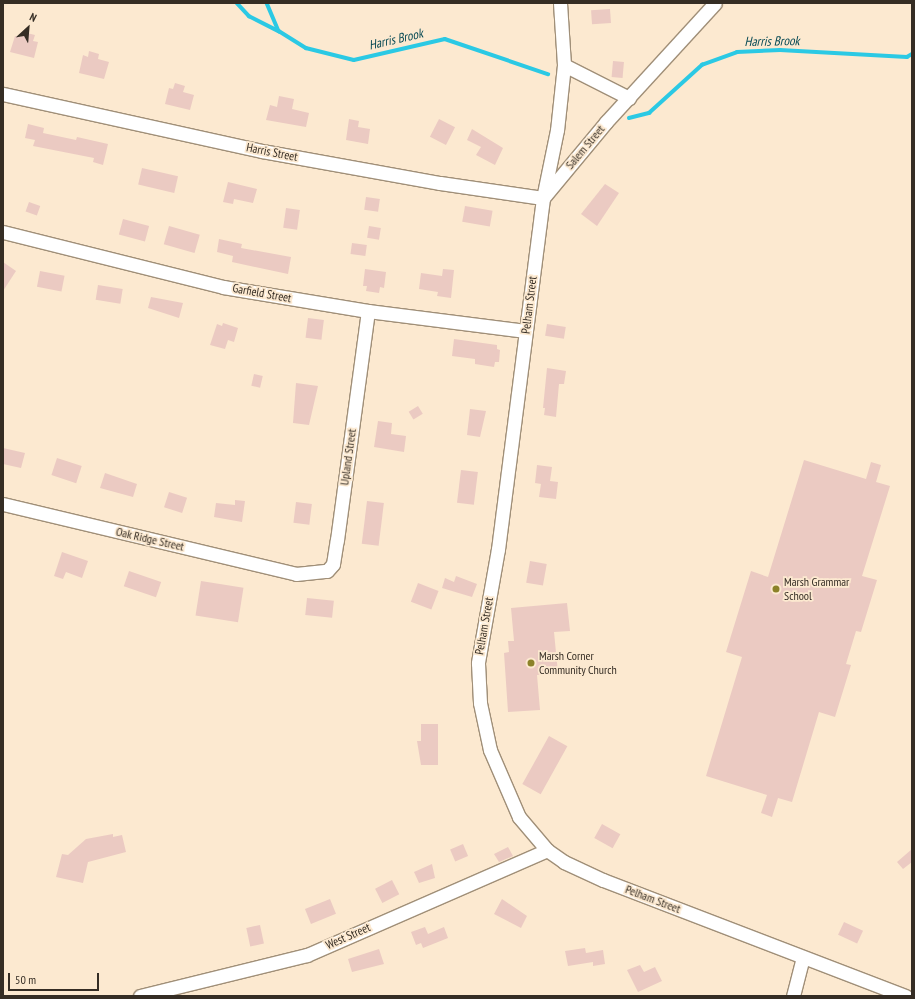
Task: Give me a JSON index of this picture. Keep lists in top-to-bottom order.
{
  "streets": {
    "street": [
      "Salem Street",
      "Harris Street",
      "Garfield Street",
      "Pelham Street",
      "Upland Street",
      "Oak Ridge Street",
      "West Street"
    ]
  },
  "crossings": [
    ["Salem Street", "Harris Street"],
    ["Salem Street", "Pelham Street"],
    ["Harris Street", "Pelham Street"],
    ["Garfield Street", "Pelham Street"],
    ["Garfield Street", "Upland Street"],
    ["Pelham Street", "West Street"],
    ["Upland Street", "Oak Ridge Street"]
  ],
  "water": ["Harris Brook"],
  "places": ["Marsh Grammar School", "Marsh Corner Community Church"],
  "scale_bar": "50 m",
  "north": "top right"
}
